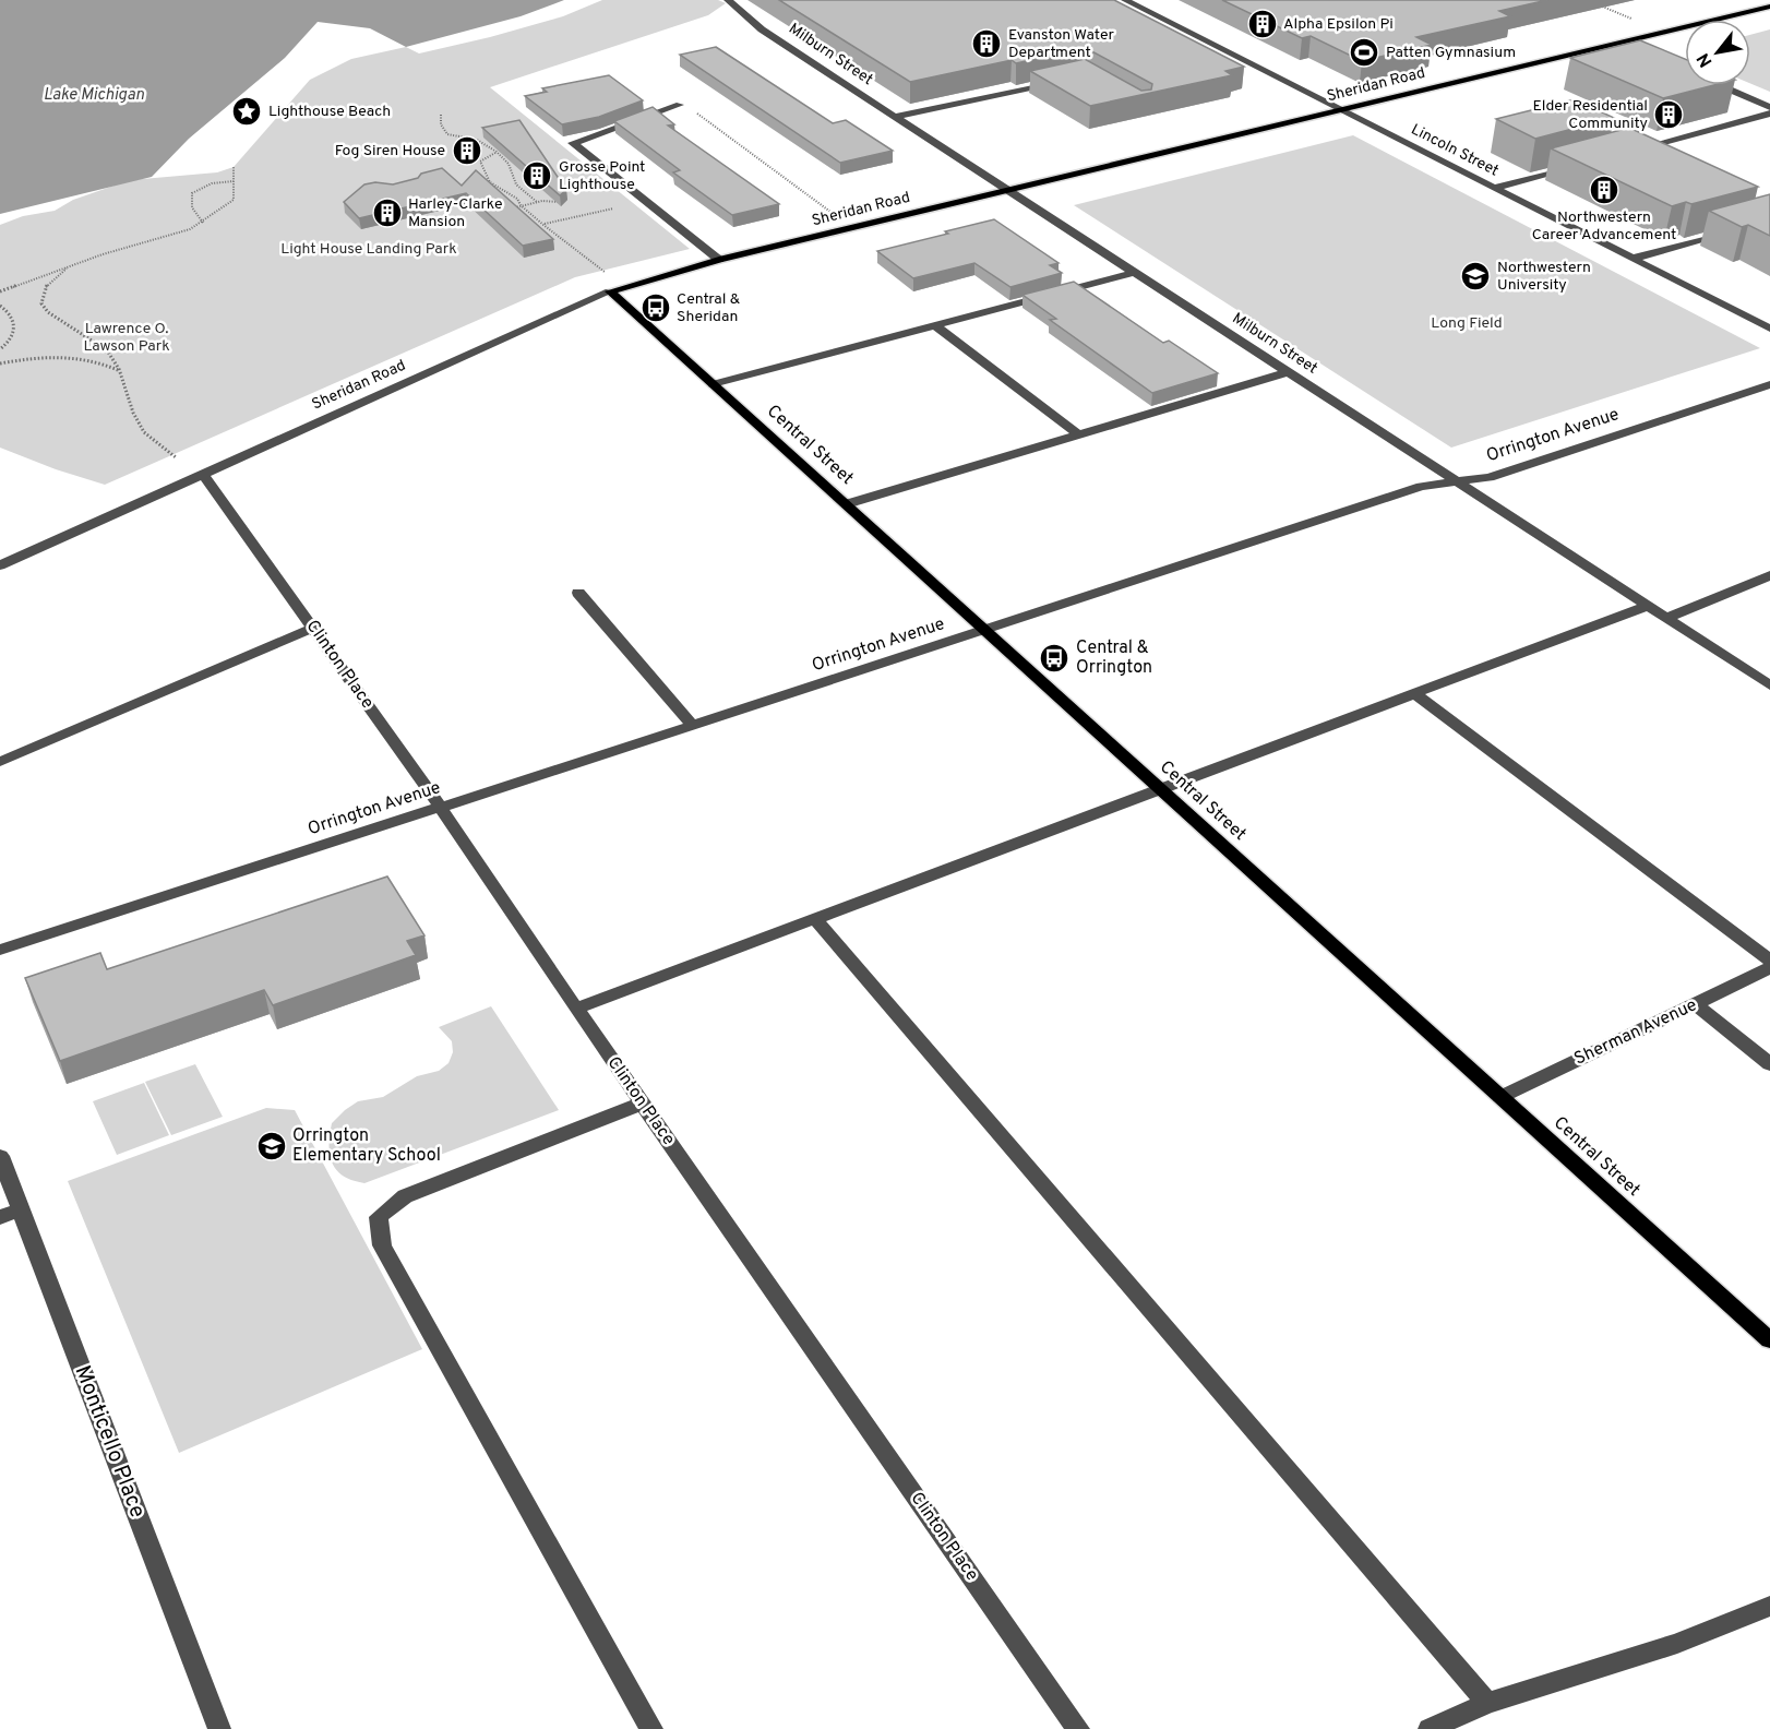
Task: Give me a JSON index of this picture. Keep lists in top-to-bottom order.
{
  "streets": {
    "main road": ["Sheridan Road", "Central Street"],
    "street": [
      "Milburn Street",
      "Lincoln Street",
      "Orrington Avenue",
      "Clinton Place",
      "Sherman Avenue",
      "Monticello Place"
    ]
  },
  "crossings": [
    ["Milburn Street", "Sheridan Road"],
    ["Milburn Street", "Orrington Avenue"],
    ["Sheridan Road", "Lincoln Street"],
    ["Sheridan Road", "Central Street"],
    ["Sheridan Road", "Clinton Place"],
    ["Orrington Avenue", "Central Street"],
    ["Orrington Avenue", "Clinton Place"],
    ["Central Street", "Sherman Avenue"]
  ],
  "water": ["Lake Michigan"],
  "parks": ["Light House Landing Park", "Long Field", "Lawrence O. Lawson Park"],
  "places": {
    "building": [
      "Alpha Epsilon Pi",
      "Evanston Water Department",
      "Elder Residential Community",
      "Fog Siren House",
      "Grosse Point Lighthouse",
      "Northwestern Career Advancement",
      "Harley-Clarke Mansion"
    ],
    "sports": ["Patten Gymnasium"],
    "place": ["Lighthouse Beach"],
    "school or university": ["Northwestern University", "Orrington Elementary School"],
    "bus stop": ["Central & Sheridan", "Central & Orrington"]
  },
  "north": "bottom left"
}
